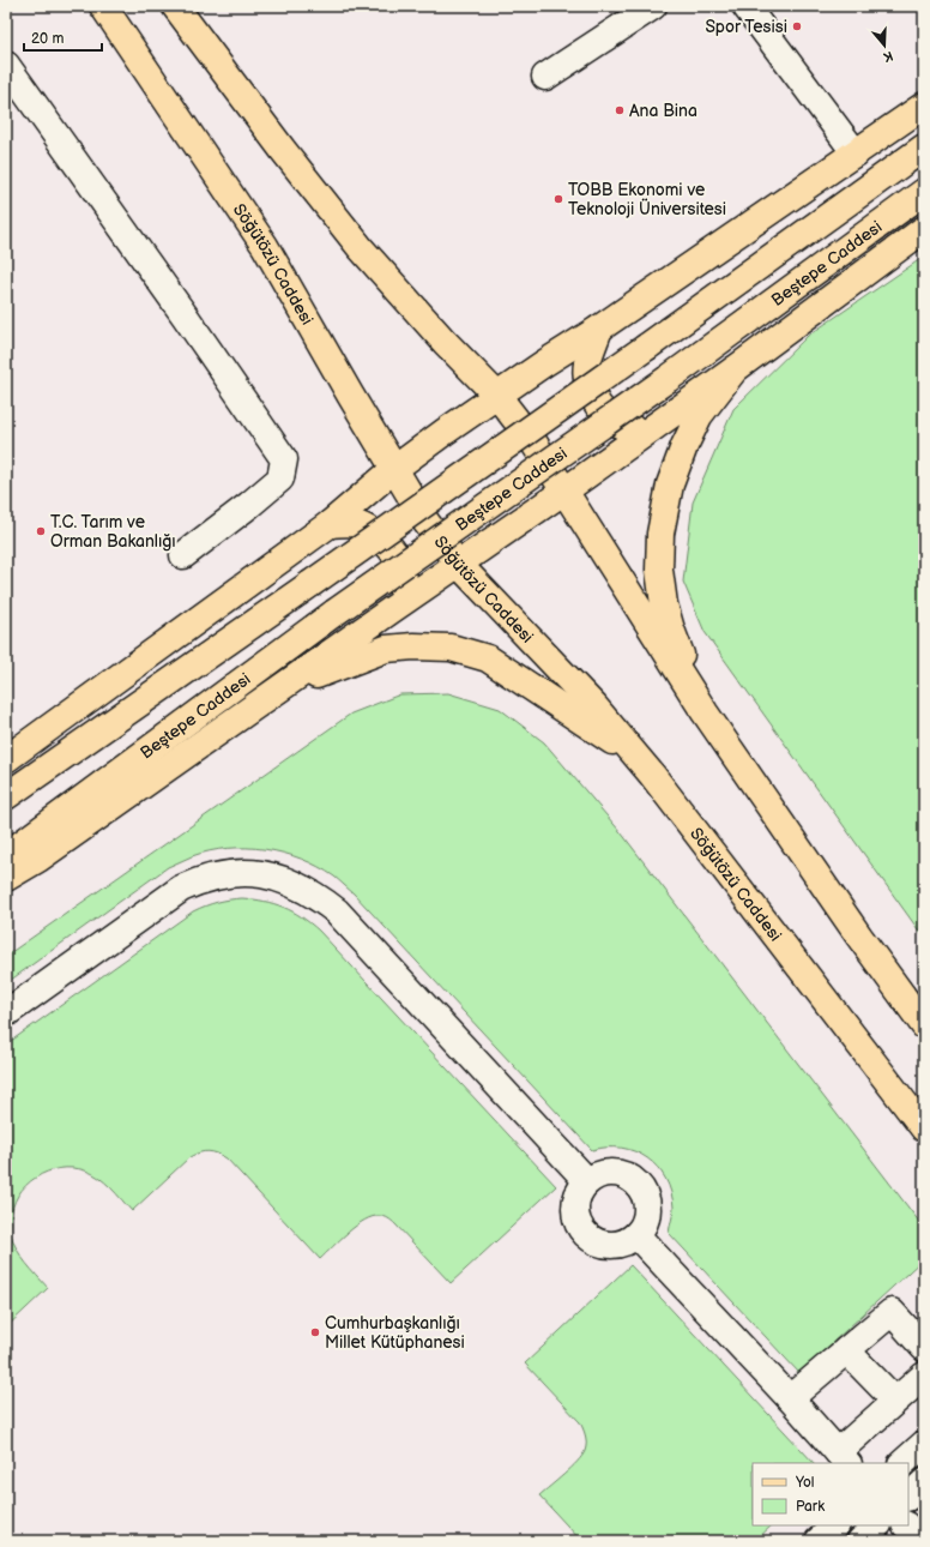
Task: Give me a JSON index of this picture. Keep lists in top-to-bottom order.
{
  "streets": {
    "main road": ["Beştepe Caddesi", "Söğütözü Caddesi"]
  },
  "places": [
    "Spor Tesisi",
    "Ana Bina",
    "TOBB Ekonomi ve Teknoloji Üniversitesi",
    "T.C. Tarım ve Orman Bakanlığı",
    "Cumhurbaşkanlığı Millet Kütüphanesi"
  ],
  "legend": ["Yol", "Park"],
  "scale_bar": "20 m",
  "north": "bottom"
}
